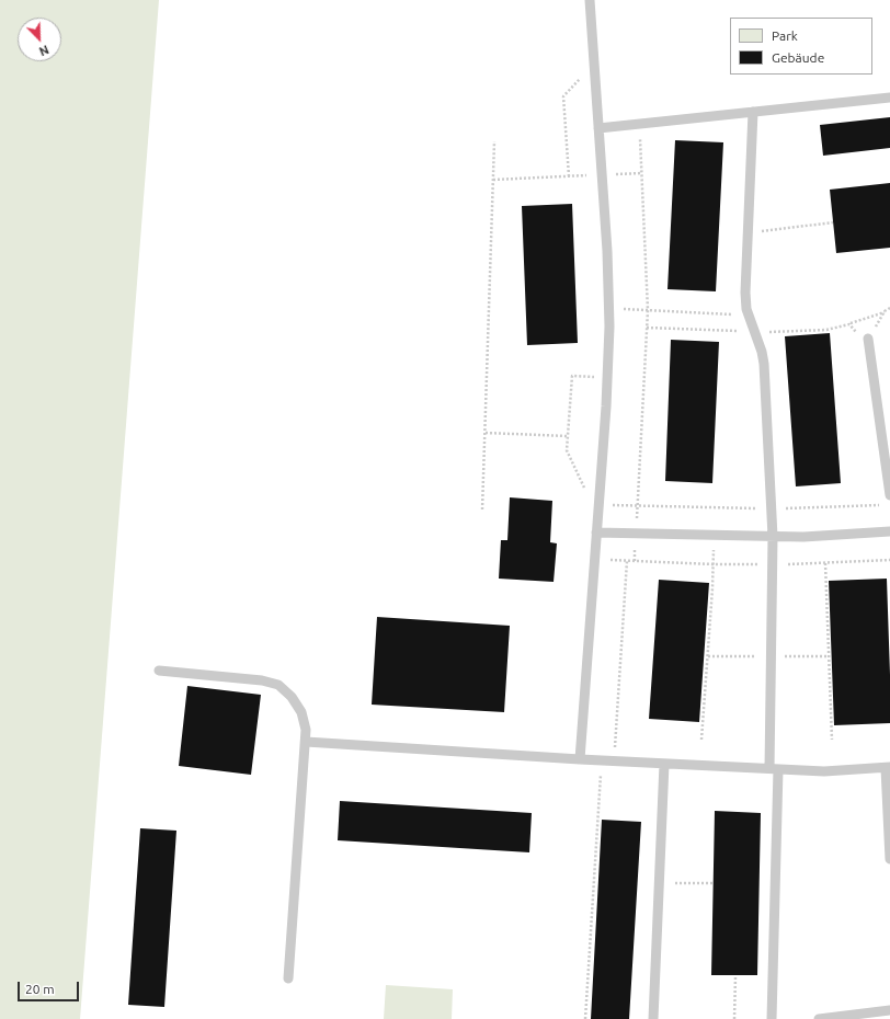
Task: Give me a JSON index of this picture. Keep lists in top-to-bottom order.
{
  "legend": ["Park", "Gebäude"],
  "scale_bar": "20 m",
  "north": "bottom right"
}
